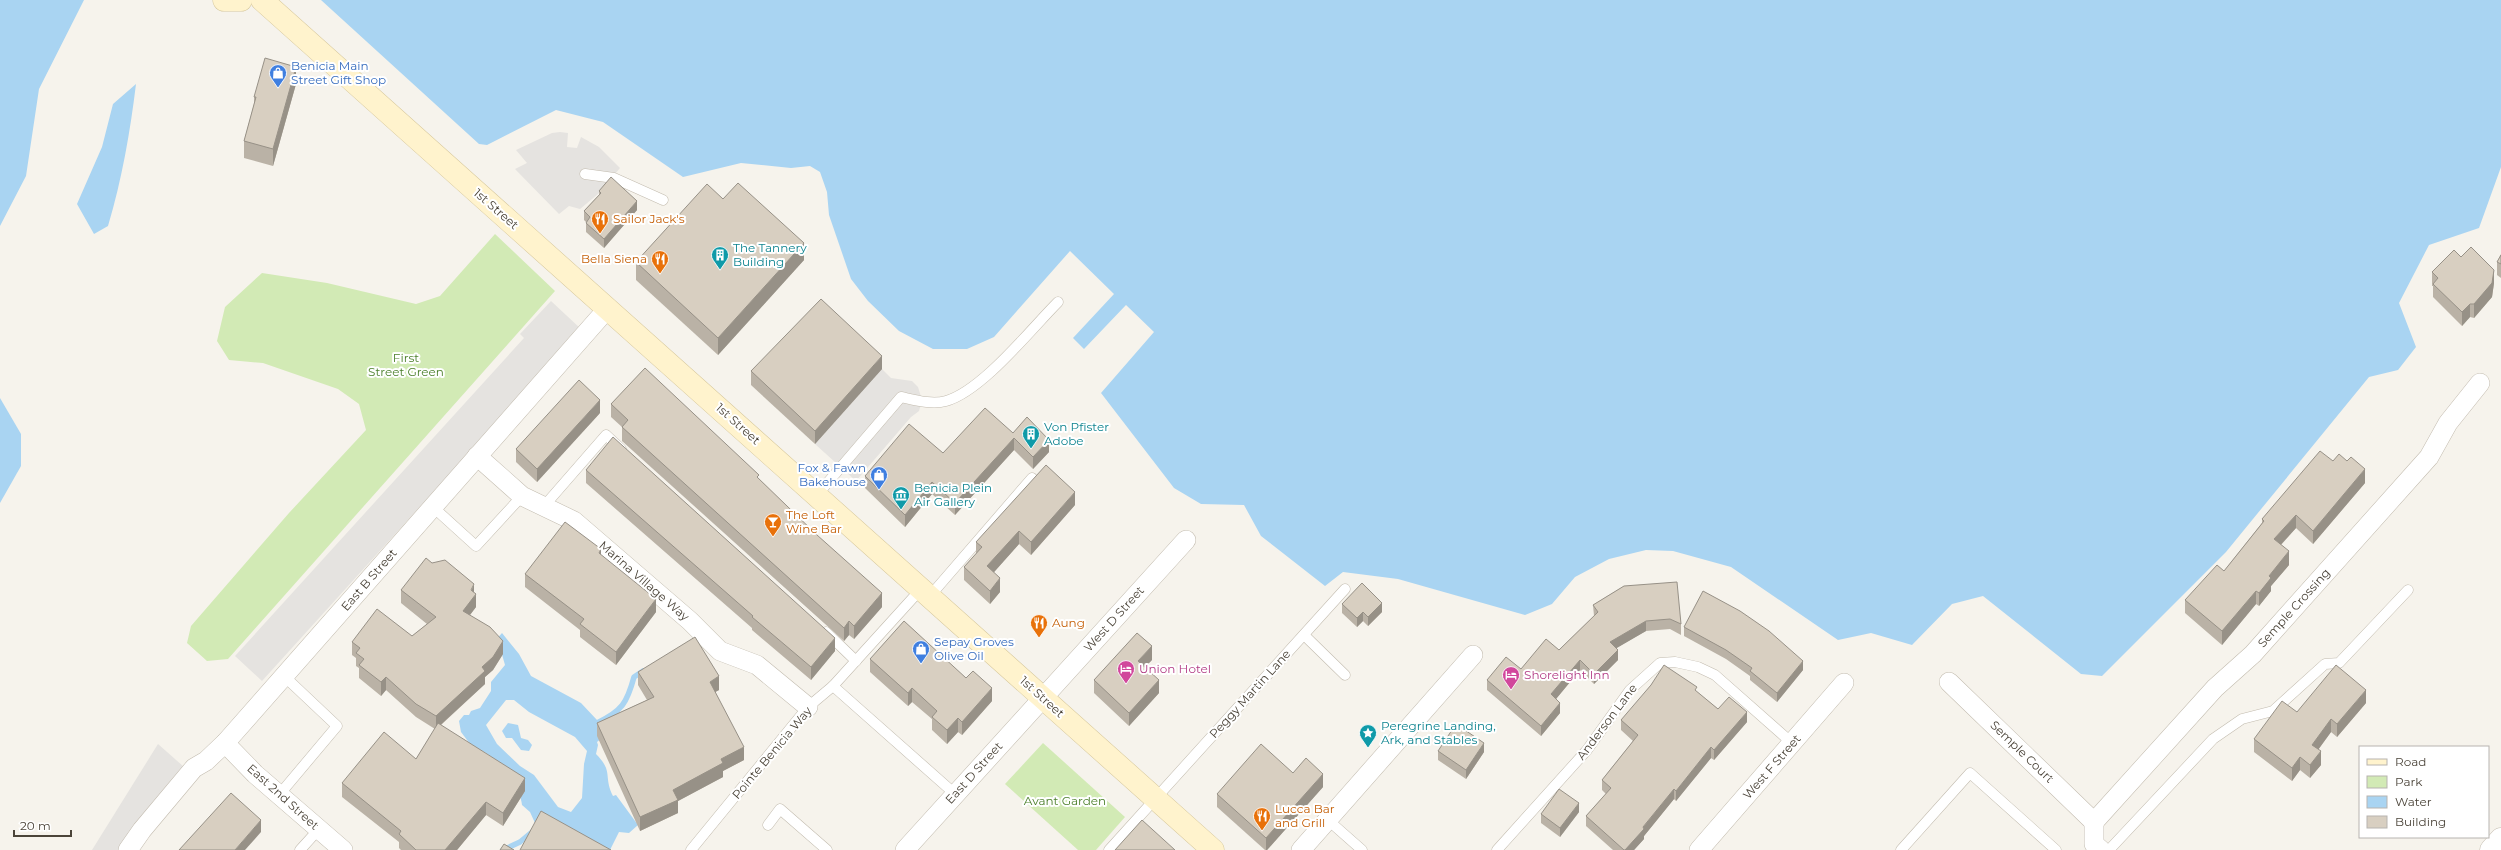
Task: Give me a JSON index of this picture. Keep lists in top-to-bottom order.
{
  "streets": {
    "main road": ["1st Street"],
    "street": [
      "East B Street",
      "Marina Village Way",
      "Semple Crossing",
      "West D Street",
      "Semple Court",
      "West F Street",
      "East D Street",
      "East 2nd Street"
    ],
    "lane": ["Peggy Martin Lane", "Anderson Lane", "Pointe Benicia Way"]
  },
  "crossings": [
    ["1st Street", "East B Street"],
    ["1st Street", "West D Street"],
    ["1st Street", "Peggy Martin Lane"],
    ["1st Street", "Pointe Benicia Way"],
    ["1st Street", "East D Street"],
    ["East B Street", "Marina Village Way"],
    ["East B Street", "East 2nd Street"],
    ["Marina Village Way", "Pointe Benicia Way"],
    ["Semple Crossing", "Semple Court"],
    ["West D Street", "East D Street"],
    ["Anderson Lane", "West F Street"]
  ],
  "parks": ["First Street Green", "Avant Garden"],
  "places": {
    "shop": ["Benicia Main Street Gift Shop", "Fox & Fawn Bakehouse", "Sepay Groves Olive Oil"],
    "restaurant": [
      "Sailor Jack's",
      "Bella Siena",
      "Aung",
      "Lucca Bar and Grill"
    ],
    "building": ["The Tannery Building", "Von Pfister Adobe"],
    "museum": ["Benicia Plein Air Gallery"],
    "bar": ["The Loft Wine Bar"],
    "hotel": ["Union Hotel", "Shorelight Inn"],
    "place": ["Peregrine Landing, Ark, and Stables"]
  },
  "legend": [
    "Road",
    "Park",
    "Water",
    "Building"
  ],
  "scale_bar": "20 m"
}
